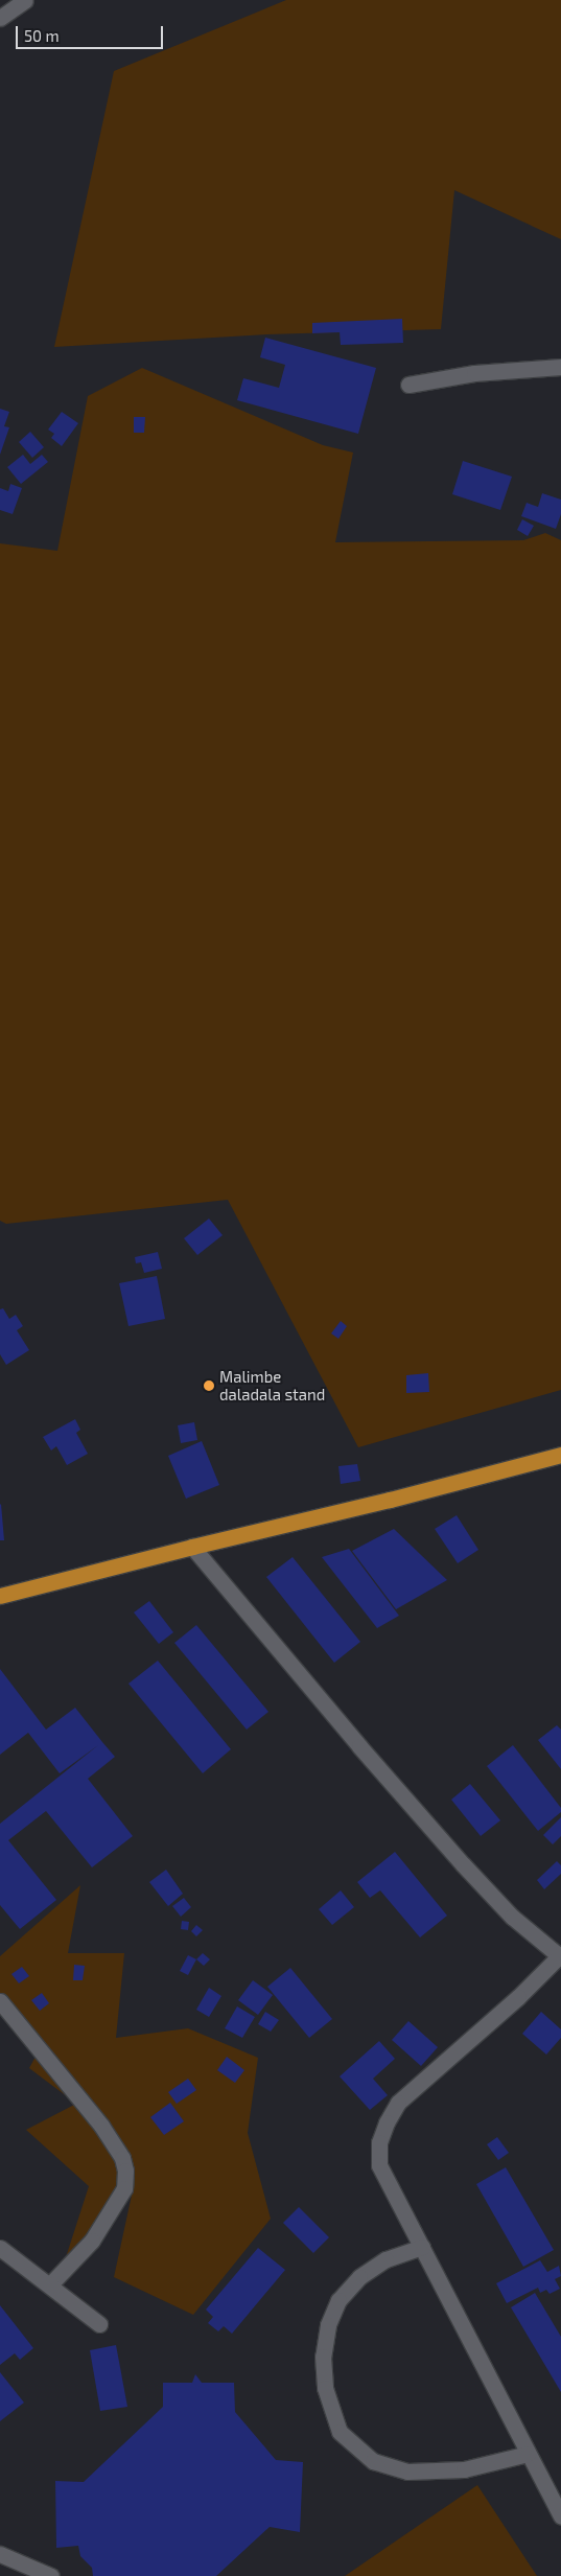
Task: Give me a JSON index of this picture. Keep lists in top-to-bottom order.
{
  "places": ["Malimbe daladala stand"],
  "scale_bar": "50 m"
}
